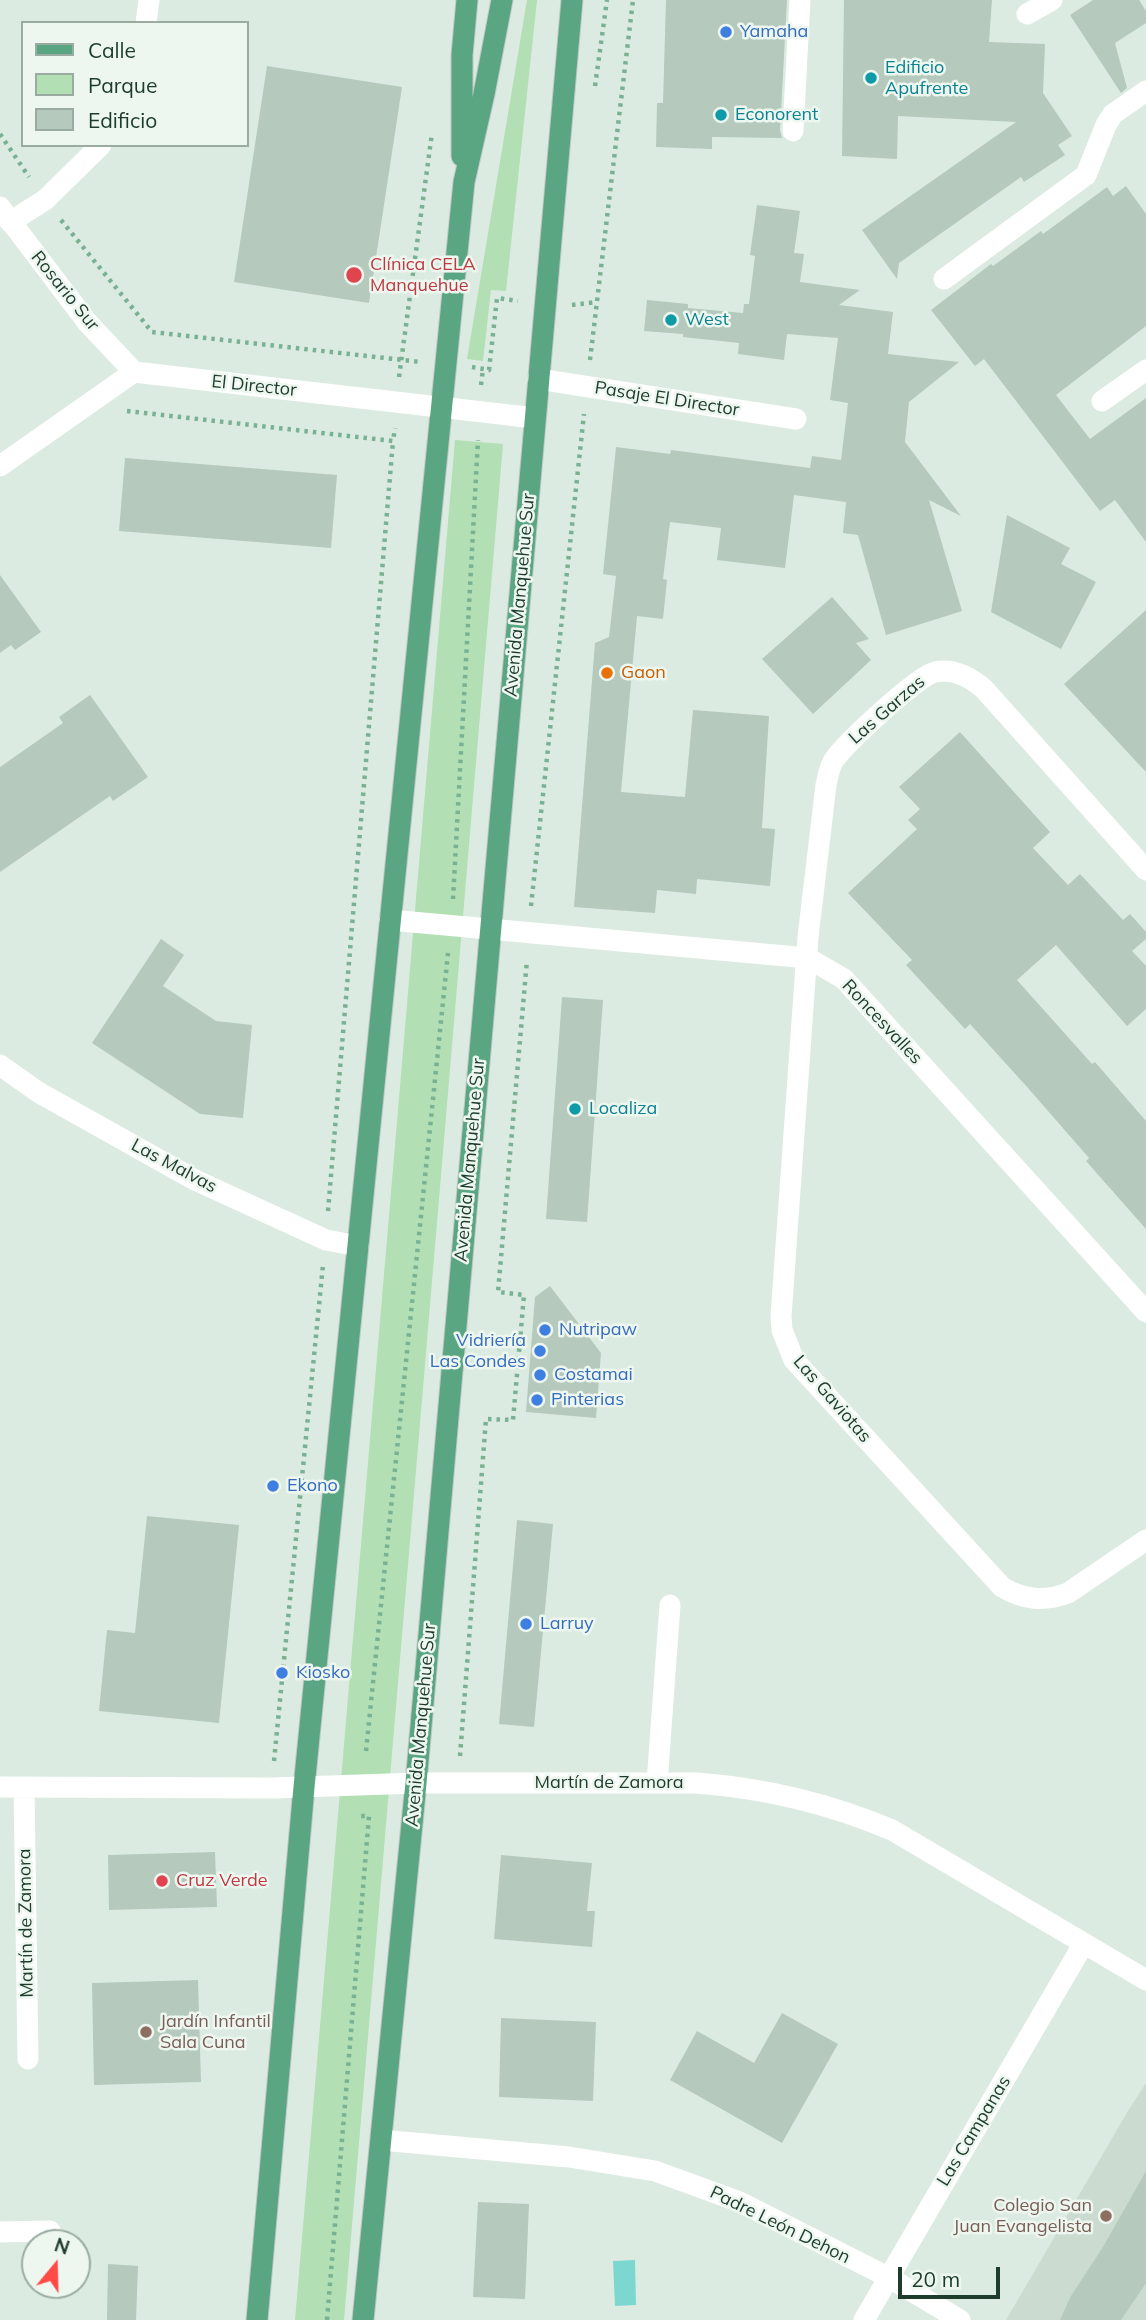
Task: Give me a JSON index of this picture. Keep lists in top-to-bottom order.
{
  "streets": {
    "main road": ["Avenida Manquehue Sur"],
    "street": [
      "Rosario Sur",
      "El Director",
      "Pasaje El Director",
      "Las Garzas",
      "Roncesvalles",
      "Las Malvas",
      "Las Gaviotas",
      "Martín de Zamora",
      "Las Campanas",
      "Padre León Dehon"
    ]
  },
  "crossings": [
    ["Rosario Sur", "El Director"],
    ["El Director", "Avenida Manquehue Sur"],
    ["Pasaje El Director", "Avenida Manquehue Sur"],
    ["Avenida Manquehue Sur", "Roncesvalles"],
    ["Avenida Manquehue Sur", "Martín de Zamora"],
    ["Avenida Manquehue Sur", "Padre León Dehon"],
    ["Las Garzas", "Roncesvalles"],
    ["Las Garzas", "Las Gaviotas"],
    ["Roncesvalles", "Las Gaviotas"],
    ["Martín de Zamora", "Las Campanas"],
    ["Las Campanas", "Padre León Dehon"]
  ],
  "places": [
    "Yamaha",
    "Edificio Apufrente",
    "Econorent",
    "Clínica CELA Manquehue",
    "West",
    "Gaon",
    "Localiza",
    "Nutripaw",
    "Vidriería Las Condes",
    "Costamai",
    "Pinterias",
    "Ekono",
    "Larruy",
    "Kiosko",
    "Cruz Verde",
    "Jardín Infantil Sala Cuna",
    "Colegio San Juan Evangelista"
  ],
  "legend": ["Calle", "Parque", "Edificio"],
  "scale_bar": "20 m",
  "north": "top"
}
